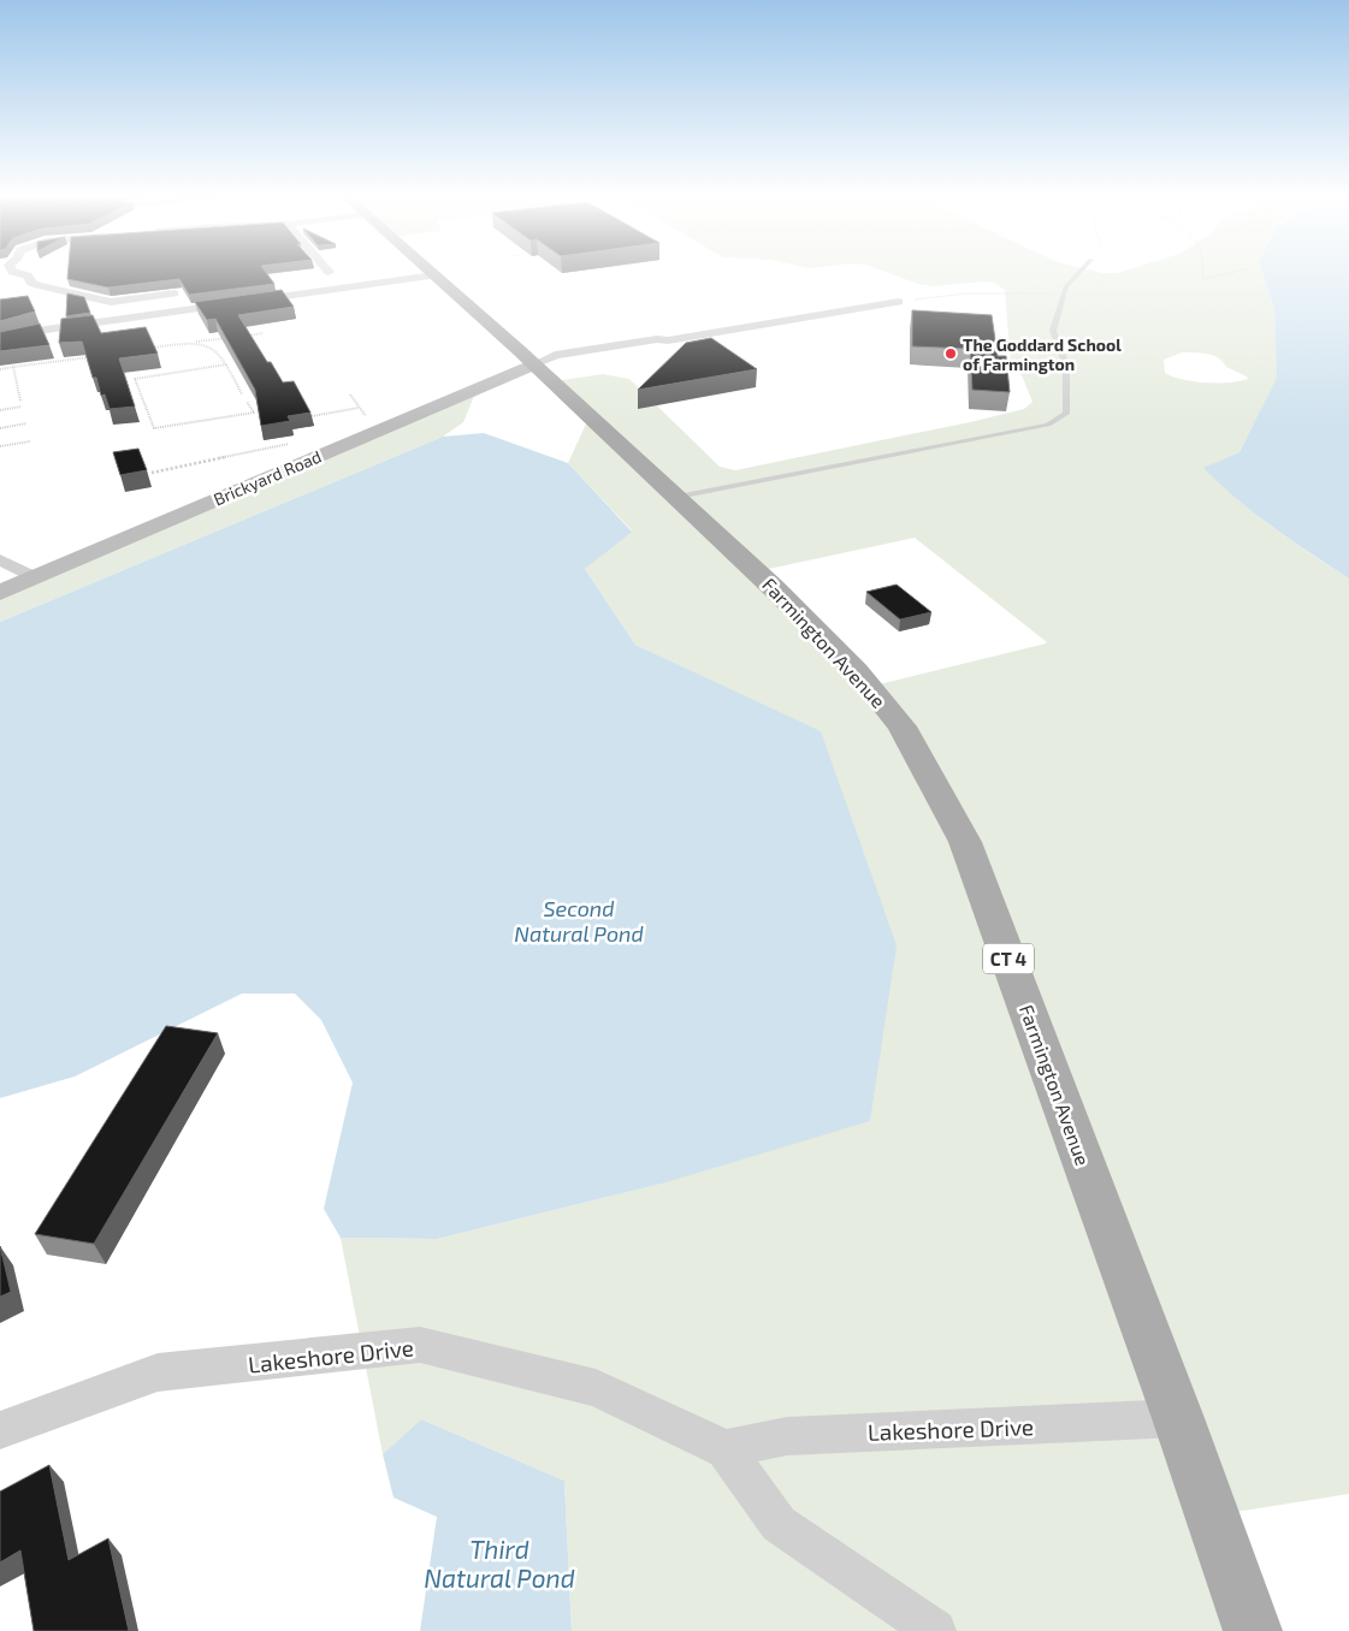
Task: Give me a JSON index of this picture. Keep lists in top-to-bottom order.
{
  "streets": {
    "main road": ["Farmington Avenue", "CT 4"],
    "street": ["Brickyard Road", "Lakeshore Drive"]
  },
  "crossings": [
    ["Brickyard Road", "Farmington Avenue"],
    ["Farmington Avenue", "Lakeshore Drive"]
  ],
  "water": ["Second Natural Pond", "Third Natural Pond"],
  "places": ["The Goddard School of Farmington"]
}
